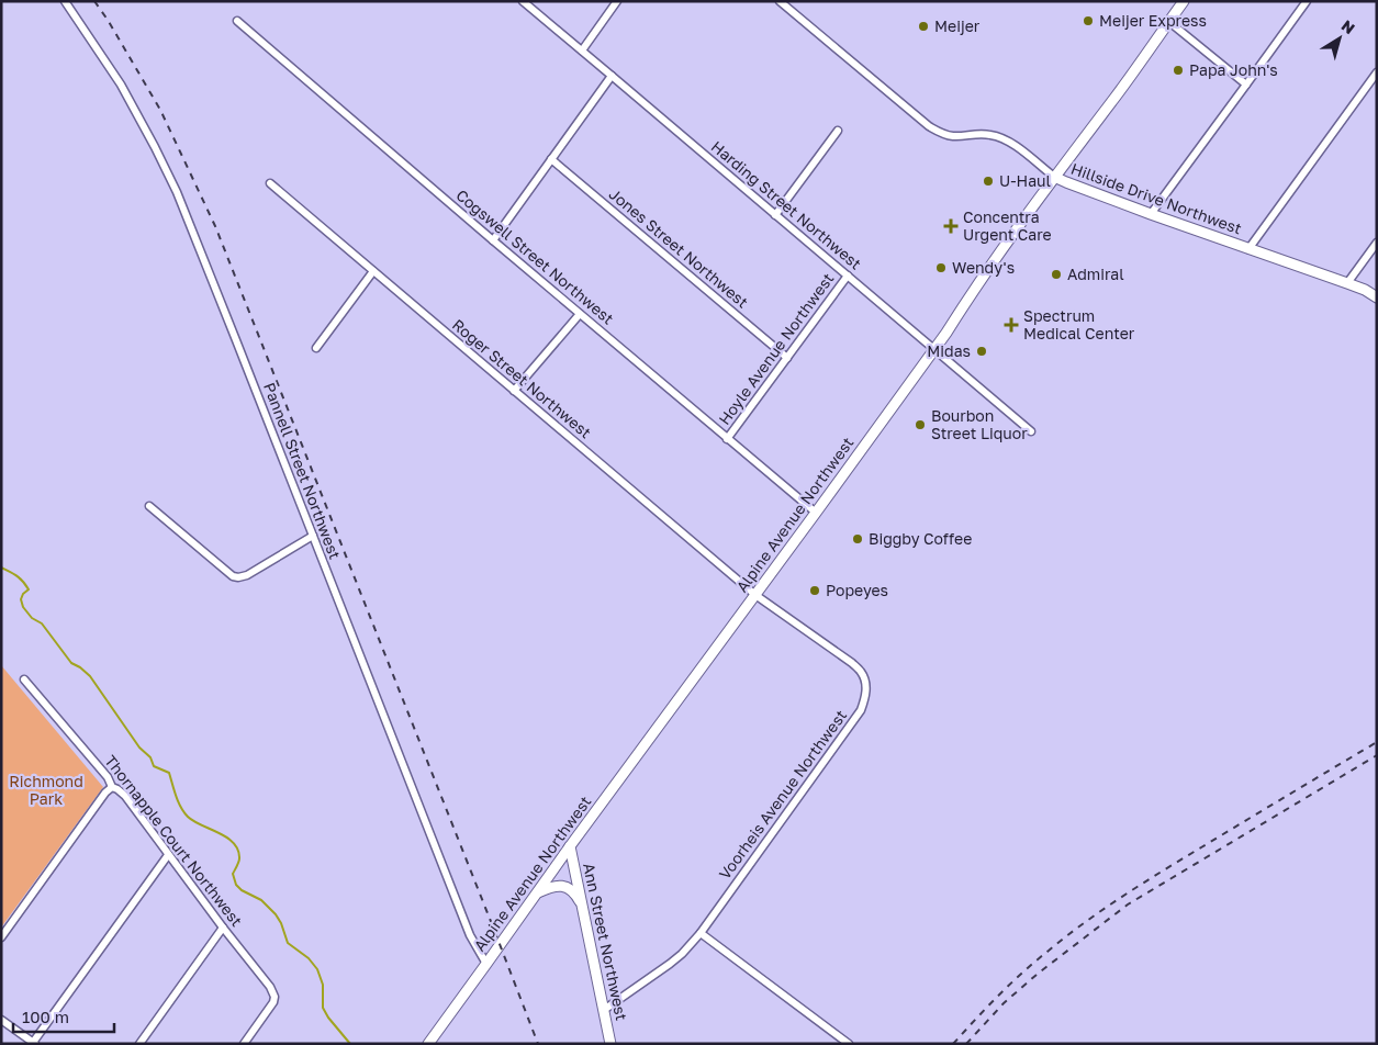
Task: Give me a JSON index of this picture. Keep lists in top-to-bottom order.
{
  "streets": {
    "main road": ["Hillside Drive Northwest", "Alpine Avenue Northwest", "Ann Street Northwest"],
    "street": [
      "Harding Street Northwest",
      "Jones Street Northwest",
      "Cogswell Street Northwest",
      "Hoyle Avenue Northwest",
      "Roger Street Northwest",
      "Pannell Street Northwest",
      "Voorheis Avenue Northwest",
      "Thornapple Court Northwest"
    ]
  },
  "crossings": [
    ["Hillside Drive Northwest", "Alpine Avenue Northwest"],
    ["Harding Street Northwest", "Hoyle Avenue Northwest"],
    ["Harding Street Northwest", "Alpine Avenue Northwest"],
    ["Jones Street Northwest", "Hoyle Avenue Northwest"],
    ["Cogswell Street Northwest", "Hoyle Avenue Northwest"],
    ["Cogswell Street Northwest", "Alpine Avenue Northwest"],
    ["Roger Street Northwest", "Alpine Avenue Northwest"],
    ["Roger Street Northwest", "Voorheis Avenue Northwest"],
    ["Pannell Street Northwest", "Alpine Avenue Northwest"],
    ["Alpine Avenue Northwest", "Voorheis Avenue Northwest"],
    ["Alpine Avenue Northwest", "Ann Street Northwest"],
    ["Voorheis Avenue Northwest", "Ann Street Northwest"]
  ],
  "parks": ["Richmond Park"],
  "places": {
    "other": [
      "Meijer Express",
      "Meijer",
      "Papa John's",
      "U-Haul",
      "Wendy's",
      "Admiral",
      "Midas",
      "Bourbon Street Liquor",
      "Biggby Coffee",
      "Popeyes"
    ],
    "health": ["Concentra Urgent Care", "Spectrum Medical Center"]
  },
  "scale_bar": "100 m",
  "north": "top right"
}
